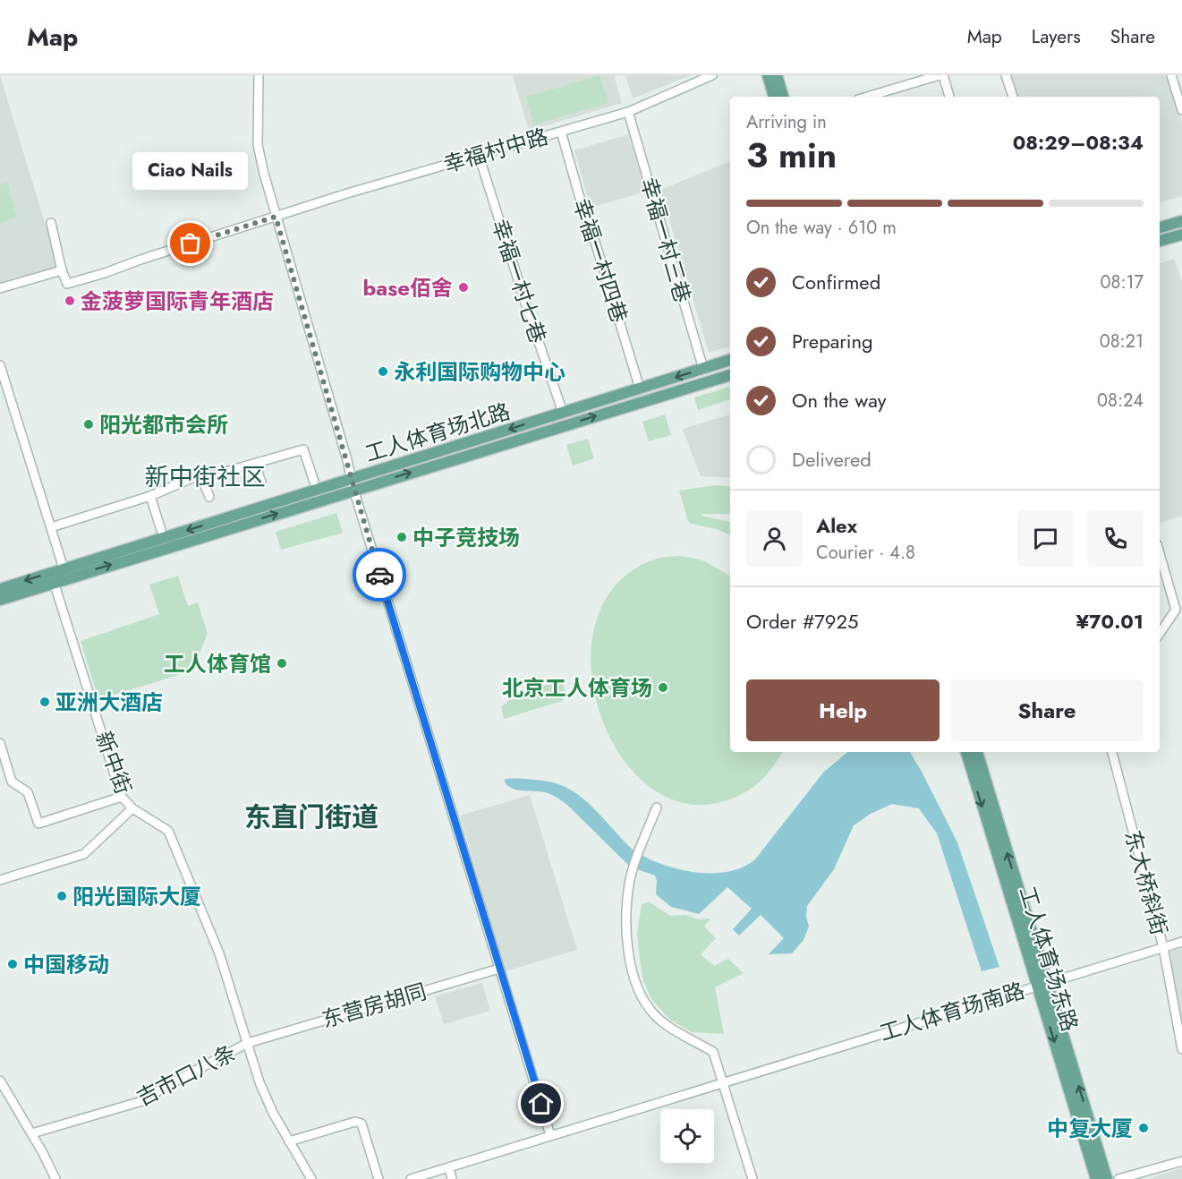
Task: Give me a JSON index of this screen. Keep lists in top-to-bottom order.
{
  "streets": {
    "main road": ["工人体育场北路", "工人体育场东路"],
    "street": [
      "幸福村中路",
      "幸福一村三巷",
      "幸福一村四巷",
      "幸福一村七巷",
      "新中街",
      "东大桥斜街",
      "东营房胡同",
      "工人体育场南路",
      "吉市口八条"
    ]
  },
  "crossings": [
    ["幸福村中路", "幸福一村三巷"],
    ["幸福村中路", "幸福一村四巷"],
    ["幸福村中路", "幸福一村七巷"],
    ["幸福一村三巷", "工人体育场北路"],
    ["幸福一村四巷", "工人体育场北路"],
    ["工人体育场北路", "新中街"],
    ["新中街", "东营房胡同"],
    ["新中街", "吉市口八条"],
    ["东大桥斜街", "工人体育场南路"],
    ["工人体育场东路", "工人体育场南路"],
    ["东营房胡同", "吉市口八条"]
  ],
  "districts": ["新中街社区", "东直门街道"],
  "places": [
    "Ciao Nails",
    "base佰舍",
    "金菠萝国际青年酒店",
    "永利国际购物中心",
    "阳光都市会所",
    "中子竞技场",
    "工人体育馆",
    "北京工人体育场",
    "亚洲大酒店",
    "阳光国际大厦",
    "中国移动",
    "中复大厦"
  ],
  "page": {
    "header": "Map",
    "nav": ["Map", "Layers", "Share"],
    "heading": ["3 min", "Arriving in", "08:29–08:34"],
    "panel": [
      "Alex",
      "Courier · 4.8",
      "Order #7925",
      "¥70.01"
    ],
    "bubble": "Ciao Nails",
    "bar": "On the way · 610 m",
    "list": [
      ["Confirmed", "08:17"],
      ["Preparing", "08:21"],
      ["On the way", "08:24"],
      "Delivered"
    ],
    "buttons": ["Help", "Share"]
  }
}
